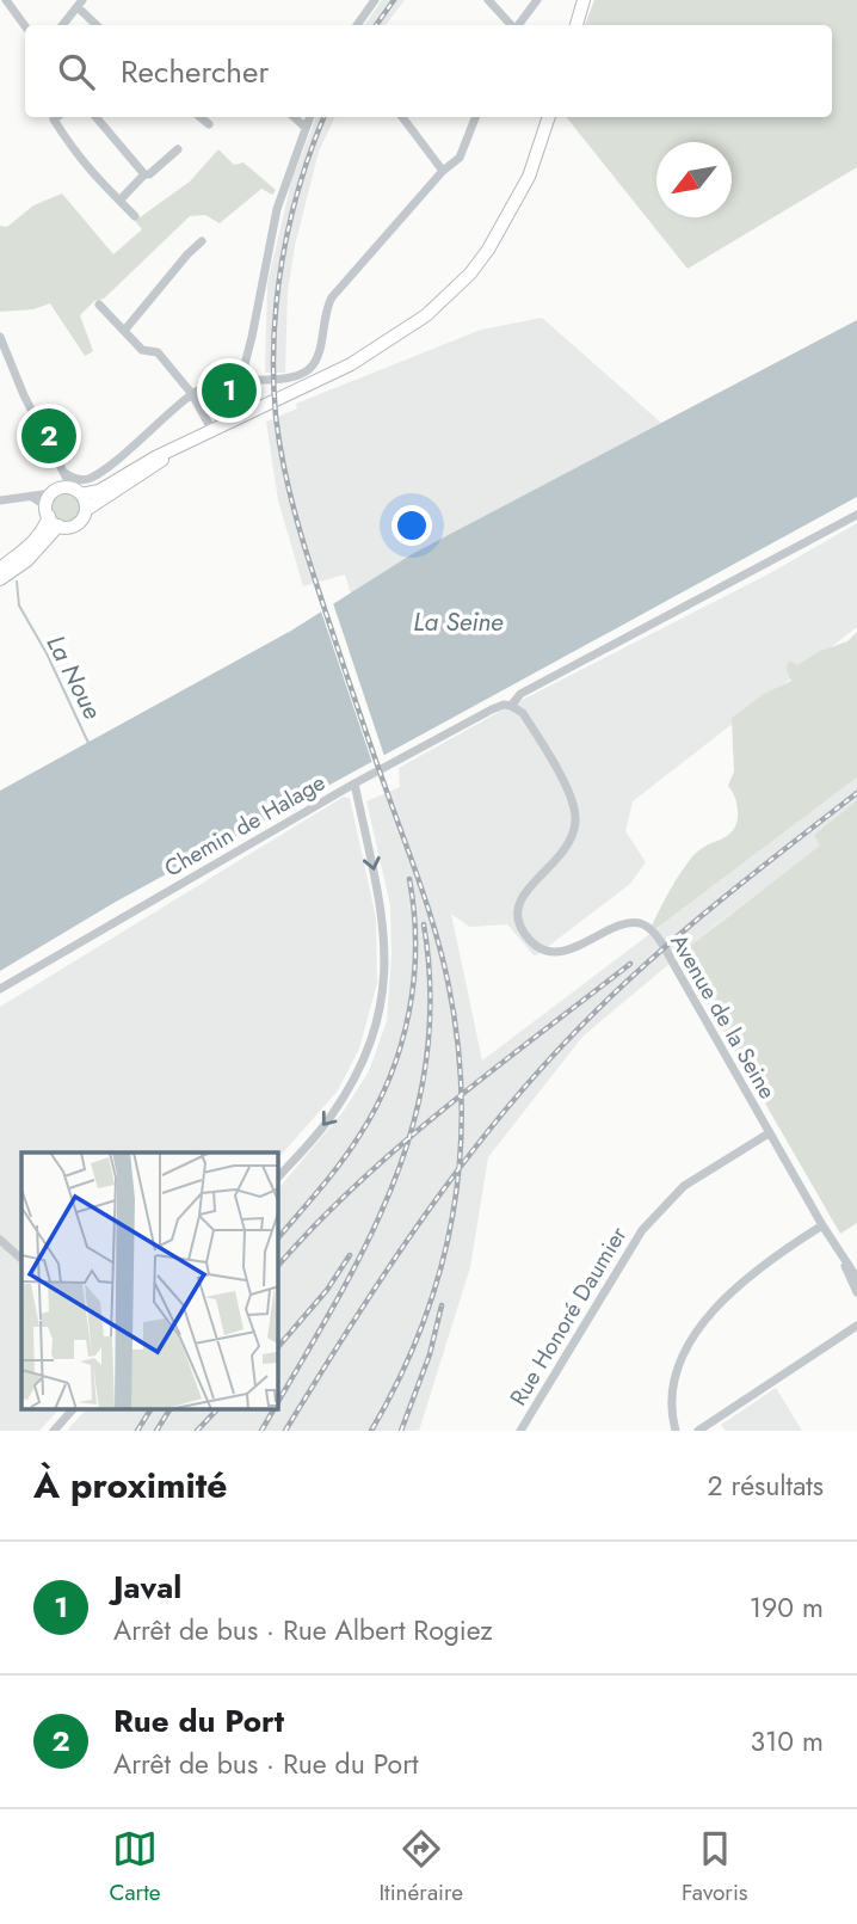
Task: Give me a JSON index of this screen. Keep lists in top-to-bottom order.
{
  "streets": {
    "street": ["Chemin de Halage", "Avenue de la Seine", "Rue Honoré Daumier"]
  },
  "crossings": [
    ["Chemin de Halage", "Avenue de la Seine"],
    ["Avenue de la Seine", "Rue Honoré Daumier"]
  ],
  "water": ["La Seine", "La Noue"],
  "north": "bottom left",
  "page": {
    "search": "Rechercher",
    "pins": ["1", "2"],
    "heading": ["À proximité", "2 résultats"],
    "list": [
      {
        "mark": "1",
        "name": "Javal",
        "note": "Arrêt de bus · Rue Albert Rogiez",
        "value": "190 m"
      },
      {
        "mark": "2",
        "name": "Rue du Port",
        "note": "Arrêt de bus · Rue du Port",
        "value": "310 m"
      }
    ],
    "nav": ["Carte", "Itinéraire", "Favoris"]
  }
}
